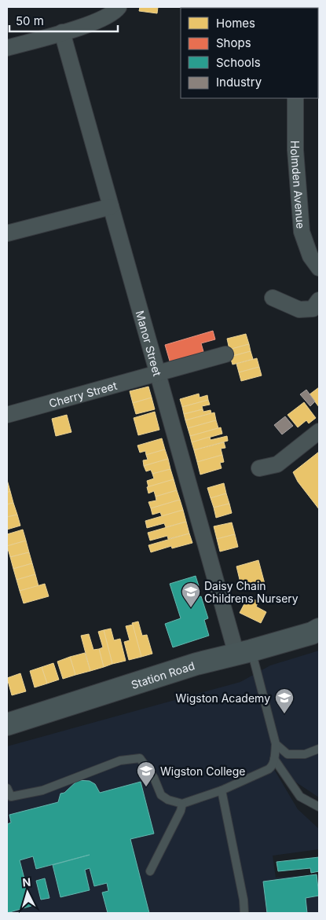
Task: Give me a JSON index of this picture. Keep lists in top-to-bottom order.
{
  "streets": {
    "main road": ["Station Road"],
    "street": ["Holmden Avenue", "Manor Street", "Cherry Street"]
  },
  "crossings": [
    ["Manor Street", "Cherry Street"],
    ["Manor Street", "Station Road"]
  ],
  "places": {
    "school or university": ["Daisy Chain Childrens Nursery", "Wigston Academy", "Wigston College"]
  },
  "legend": [
    "Homes",
    "Shops",
    "Schools",
    "Industry"
  ],
  "scale_bar": "50 m",
  "north": "top"
}
